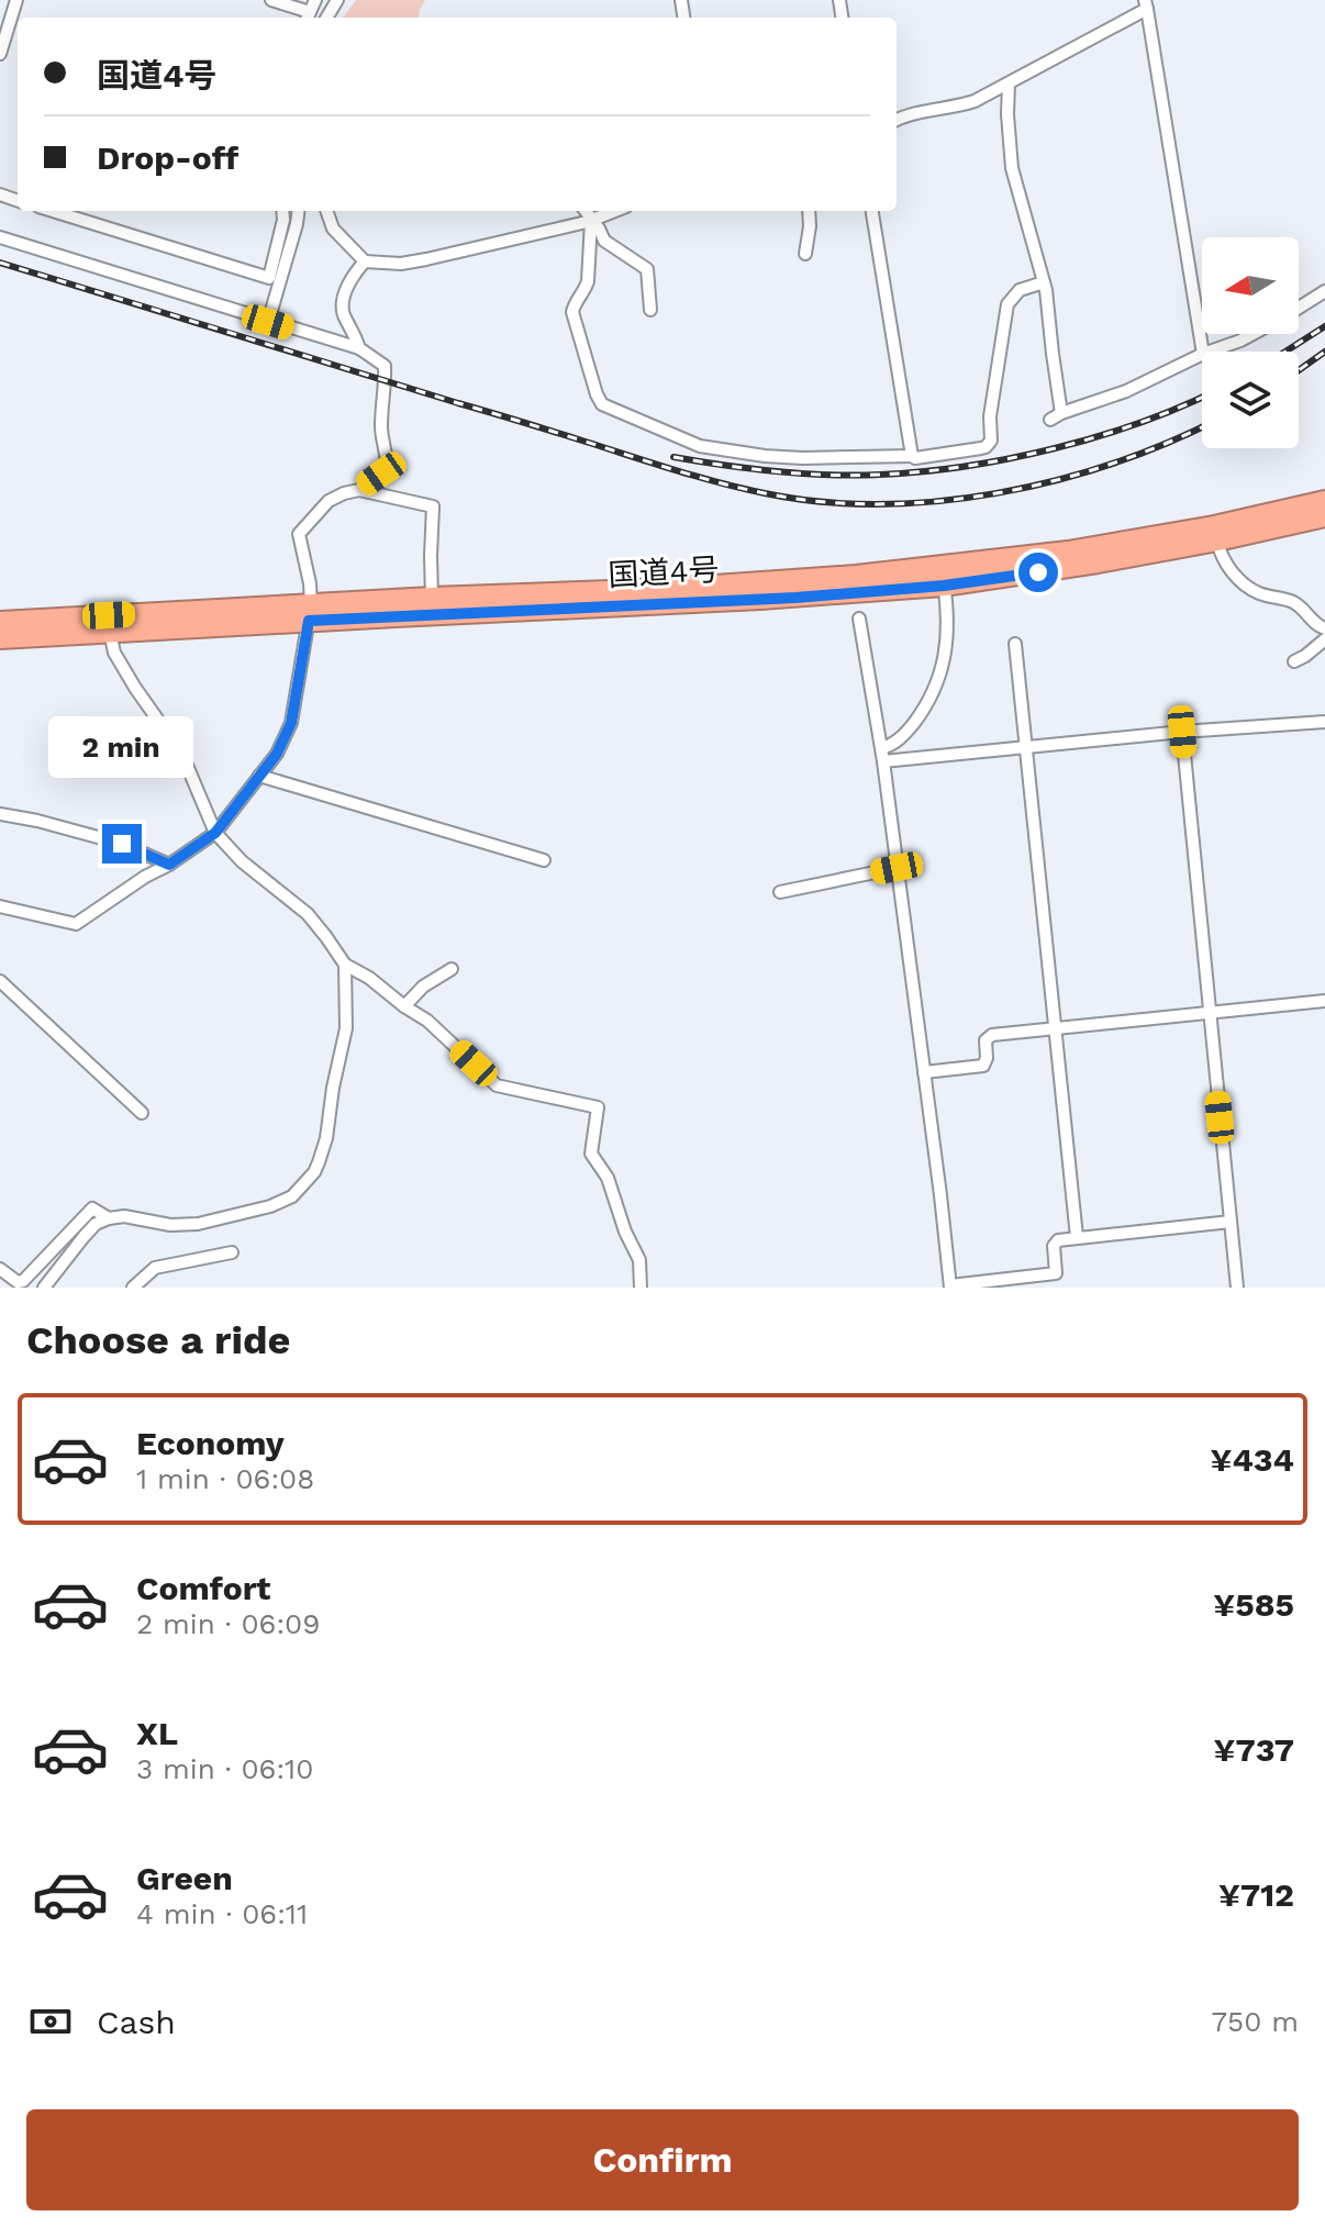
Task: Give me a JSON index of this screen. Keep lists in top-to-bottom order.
{
  "streets": {
    "highway": ["国道4号"]
  },
  "north": "left",
  "page": {
    "banner": ["国道4号", "Drop-off"],
    "bubble": "2 min",
    "heading": "Choose a ride",
    "list": [
      {
        "name": "Economy",
        "note": "1 min · 06:08",
        "value": "¥434"
      },
      {
        "name": "Comfort",
        "note": "2 min · 06:09",
        "value": "¥585"
      },
      {
        "name": "XL",
        "note": "3 min · 06:10",
        "value": "¥737"
      },
      {
        "name": "Green",
        "note": "4 min · 06:11",
        "value": "¥712"
      }
    ],
    "pay": ["Cash", "750 m"],
    "buttons": "Confirm"
  }
}
